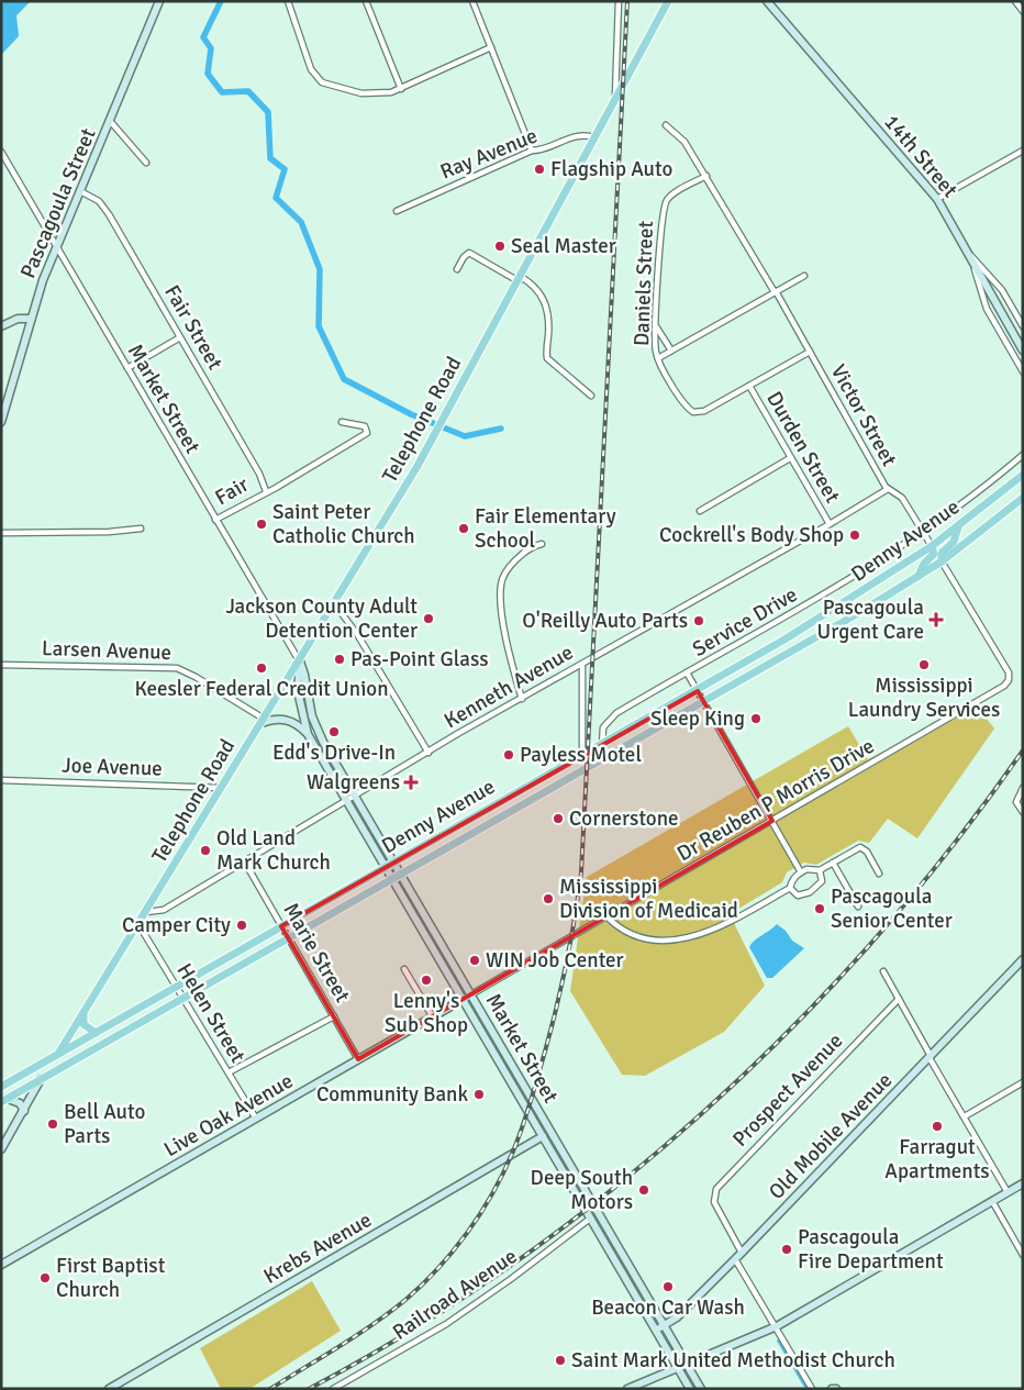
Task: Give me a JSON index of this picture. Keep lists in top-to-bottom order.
{
  "streets": {
    "main road": ["Telephone Road", "Denny Avenue"],
    "street": [
      "Ray Avenue",
      "14th Street",
      "Pascagoula Street",
      "Daniels Street",
      "Fair Street",
      "Market Street",
      "Victor Street",
      "Durden Street",
      "Fair",
      "Service Drive",
      "Larsen Avenue",
      "Kenneth Avenue",
      "Joe Avenue",
      "Dr Reuben P Morris Drive",
      "Marie Street",
      "Helen Street",
      "Prospect Avenue",
      "Live Oak Avenue",
      "Old Mobile Avenue",
      "Krebs Avenue",
      "Railroad Avenue"
    ]
  },
  "crossings": [
    ["Ray Avenue", "Telephone Road"],
    ["Pascagoula Street", "Fair Street"],
    ["Pascagoula Street", "Market Street"],
    ["Daniels Street", "Victor Street"],
    ["Daniels Street", "Durden Street"],
    ["Fair Street", "Fair"],
    ["Market Street", "Telephone Road"],
    ["Market Street", "Fair"],
    ["Market Street", "Denny Avenue"],
    ["Market Street", "Kenneth Avenue"],
    ["Market Street", "Dr Reuben P Morris Drive"],
    ["Market Street", "Live Oak Avenue"],
    ["Market Street", "Old Mobile Avenue"],
    ["Market Street", "Krebs Avenue"],
    ["Market Street", "Railroad Avenue"],
    ["Victor Street", "Denny Avenue"],
    ["Victor Street", "Service Drive"],
    ["Victor Street", "Kenneth Avenue"],
    ["Telephone Road", "Denny Avenue"],
    ["Telephone Road", "Larsen Avenue"],
    ["Telephone Road", "Kenneth Avenue"],
    ["Telephone Road", "Joe Avenue"],
    ["Telephone Road", "Helen Street"],
    ["Durden Street", "Kenneth Avenue"],
    ["Denny Avenue", "Service Drive"],
    ["Denny Avenue", "Dr Reuben P Morris Drive"],
    ["Denny Avenue", "Marie Street"],
    ["Denny Avenue", "Helen Street"],
    ["Kenneth Avenue", "Marie Street"],
    ["Dr Reuben P Morris Drive", "Live Oak Avenue"],
    ["Marie Street", "Live Oak Avenue"],
    ["Helen Street", "Live Oak Avenue"],
    ["Prospect Avenue", "Old Mobile Avenue"]
  ],
  "places": {
    "other": [
      "Flagship Auto",
      "Seal Master",
      "Saint Peter Catholic Church",
      "Fair Elementary School",
      "Cockrell's Body Shop",
      "Jackson County Adult Detention Center",
      "O'Reilly Auto Parts",
      "Pas-Point Glass",
      "Mississippi Laundry Services",
      "Keesler Federal Credit Union",
      "Sleep King",
      "Edd's Drive-In",
      "Payless Motel",
      "Cornerstone",
      "Old Land Mark Church",
      "Mississippi Division of Medicaid",
      "Pascagoula Senior Center",
      "Camper City",
      "WIN Job Center",
      "Lenny's Sub Shop",
      "Community Bank",
      "Bell Auto Parts",
      "Farragut Apartments",
      "Deep South Motors",
      "Pascagoula Fire Department",
      "First Baptist Church",
      "Beacon Car Wash",
      "Saint Mark United Methodist Church"
    ],
    "health": ["Pascagoula Urgent Care", "Walgreens"]
  }
}
